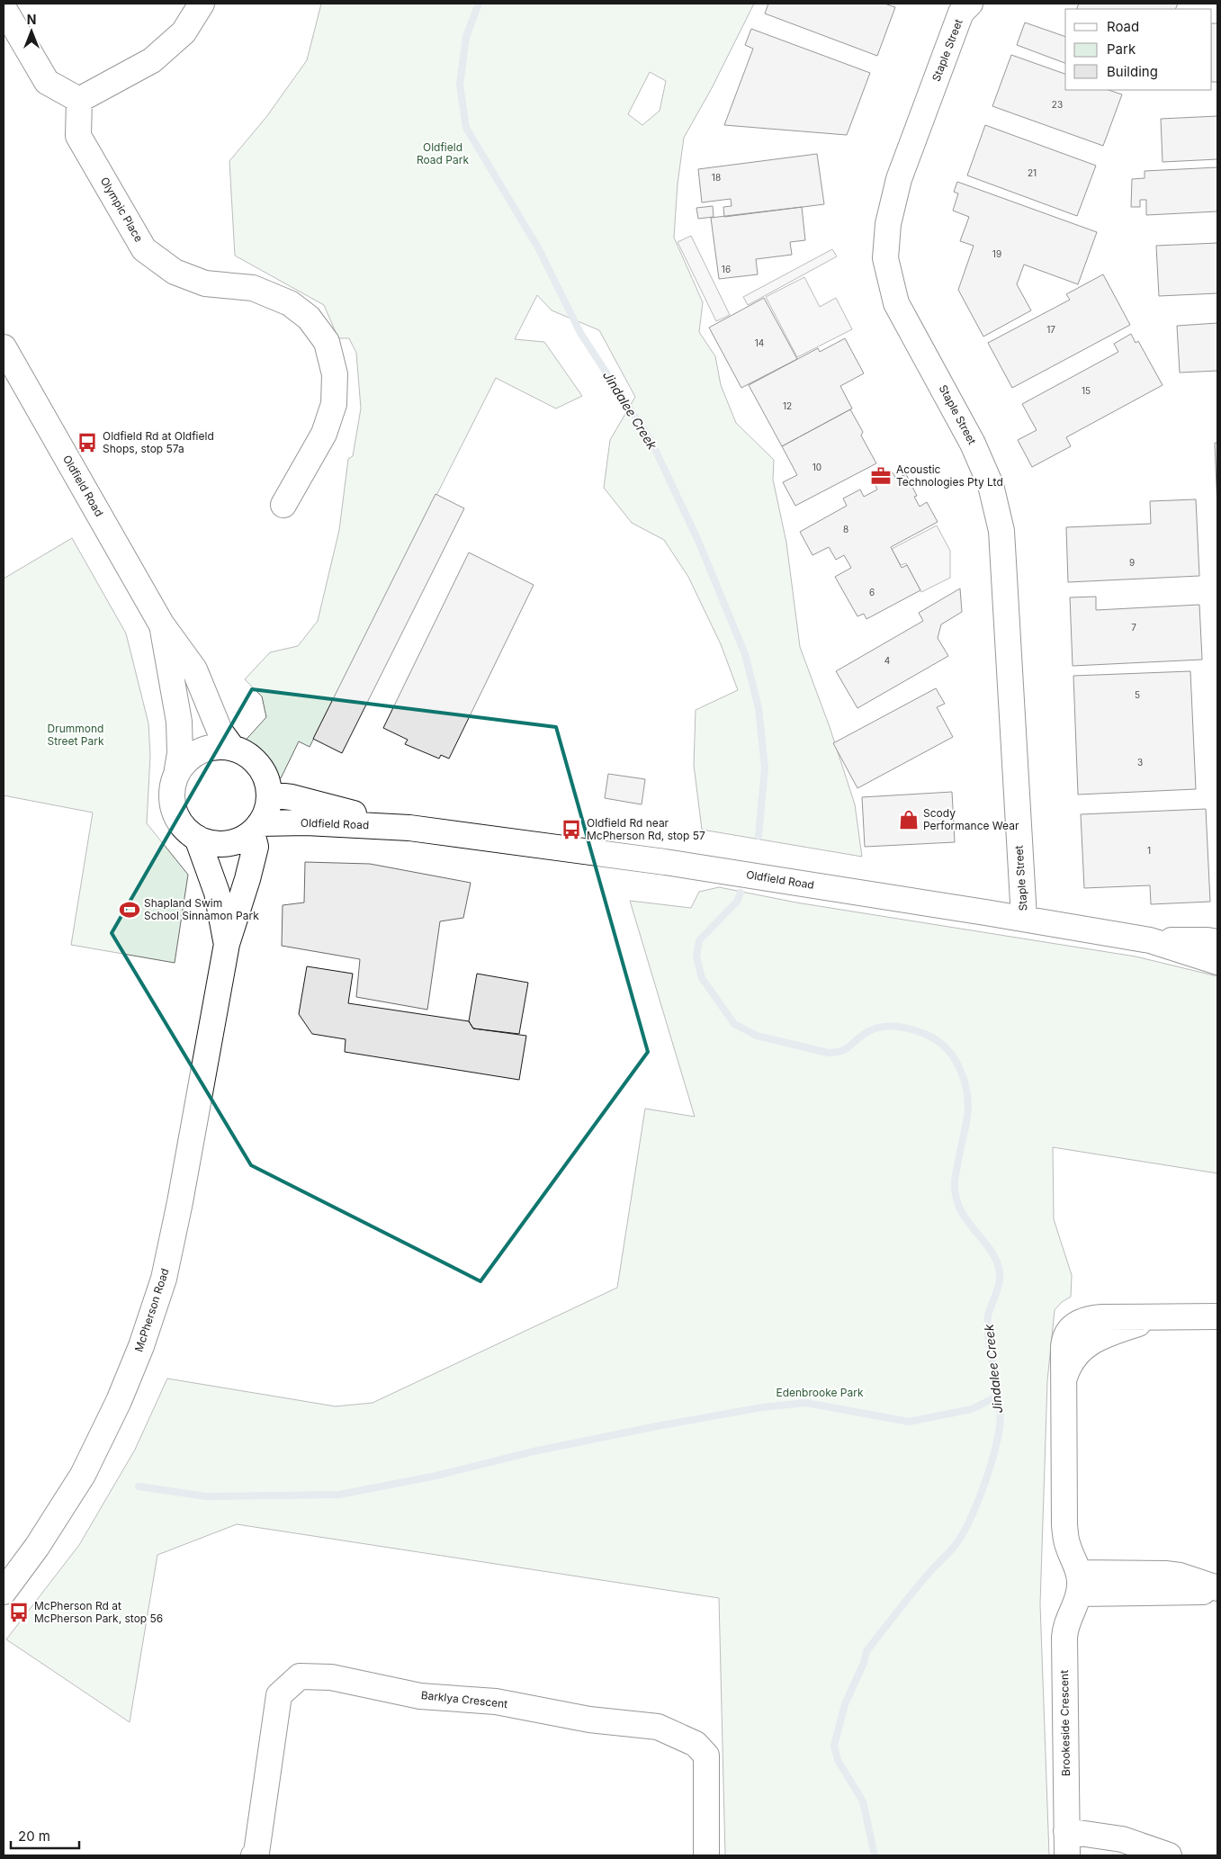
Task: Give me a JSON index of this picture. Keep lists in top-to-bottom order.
{
  "streets": {
    "street": [
      "Staple Street",
      "Olympic Place",
      "Oldfield Road",
      "McPherson Road",
      "Barklya Crescent",
      "Brookeside Crescent"
    ]
  },
  "crossings": [
    ["Staple Street", "Oldfield Road"]
  ],
  "water": ["Jindalee Creek"],
  "parks": ["Oldfield Road Park", "Drummond Street Park", "Edenbrooke Park"],
  "places": {
    "bus stop": ["Oldfield Rd at Oldfield Shops, stop 57a", "Oldfield Rd near McPherson Rd, stop 57", "McPherson Rd at McPherson Park, stop 56"],
    "office": ["Acoustic Technologies Pty Ltd"],
    "shop": ["Scody Performance Wear"],
    "sports": ["Shapland Swim School Sinnamon Park"]
  },
  "house_numbers": [
    "23",
    "21",
    "18",
    "19",
    "16",
    "17",
    "14",
    "15",
    "12",
    "10",
    "8",
    "9",
    "6",
    "7",
    "4",
    "5",
    "3",
    "1"
  ],
  "legend": ["Road", "Park", "Building"],
  "scale_bar": "20 m",
  "north": "top"
}
